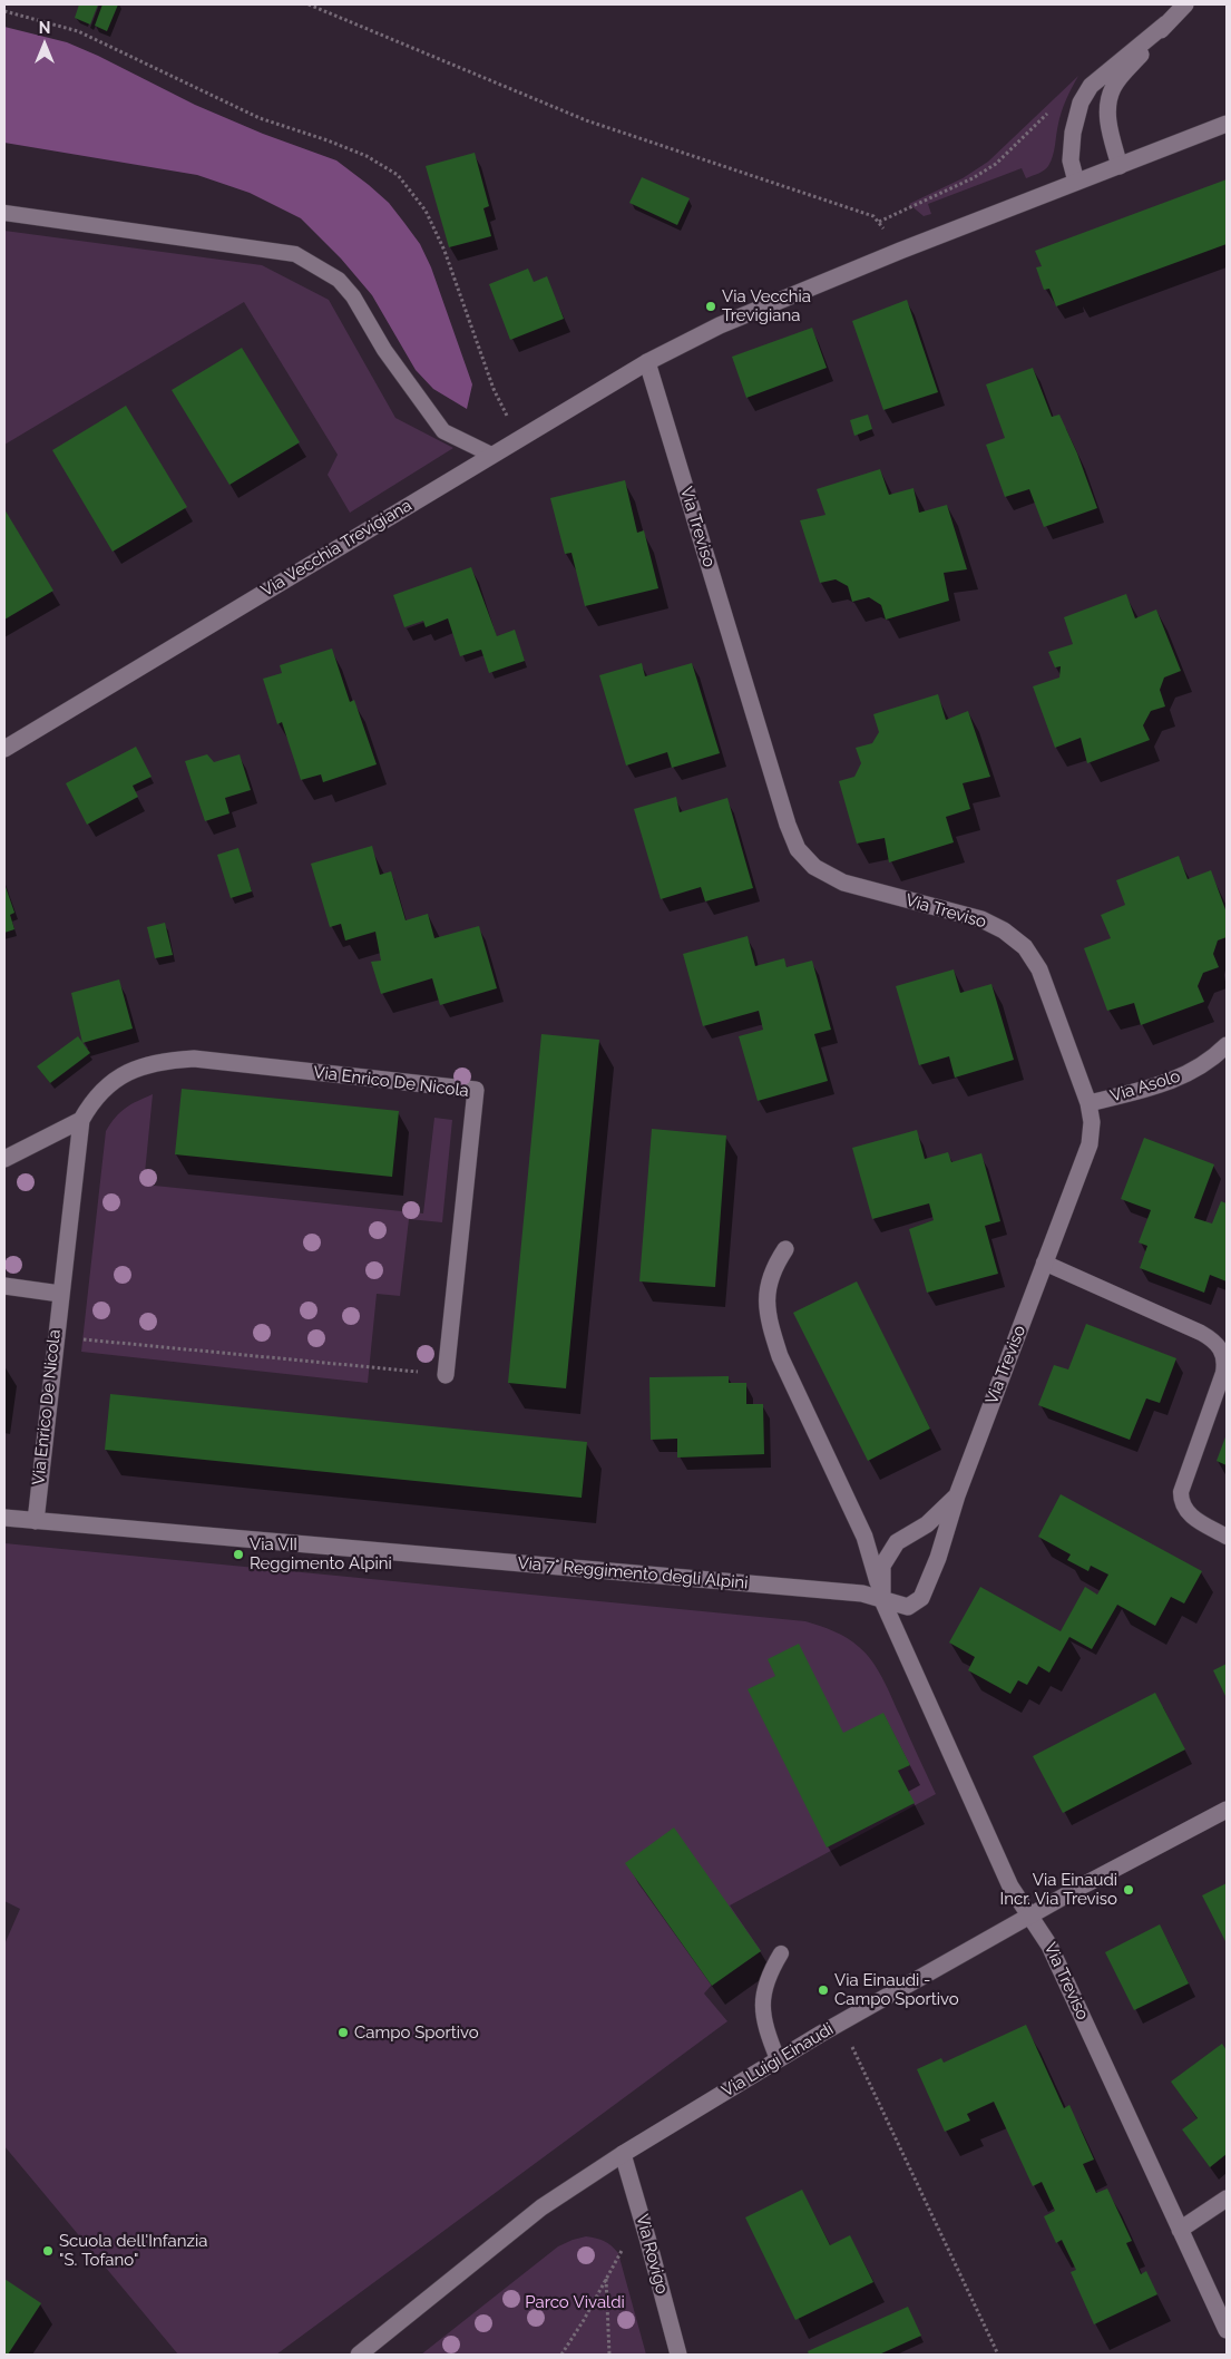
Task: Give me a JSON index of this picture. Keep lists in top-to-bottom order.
{
  "streets": {
    "street": [
      "Via Treviso",
      "Via Vecchia Trevigiana",
      "Via Enrico De Nicola",
      "Via Asolo",
      "Via 7° Reggimento degli Alpini",
      "Via Luigi Einaudi",
      "Via Rovigo"
    ]
  },
  "crossings": [
    ["Via Treviso", "Via Vecchia Trevigiana"],
    ["Via Treviso", "Via Asolo"],
    ["Via Treviso", "Via 7° Reggimento degli Alpini"],
    ["Via Treviso", "Via Luigi Einaudi"],
    ["Via Enrico De Nicola", "Via 7° Reggimento degli Alpini"],
    ["Via Luigi Einaudi", "Via Rovigo"]
  ],
  "parks": ["Parco Vivaldi"],
  "places": [
    "Via Vecchia Trevigiana",
    "Via VII Reggimento Alpini",
    "Via Einaudi Incr. Via Treviso",
    "Via Einaudi - Campo Sportivo",
    "Campo Sportivo",
    "Scuola dell'Infanzia \"S. Tofano\""
  ],
  "north": "top"
}
